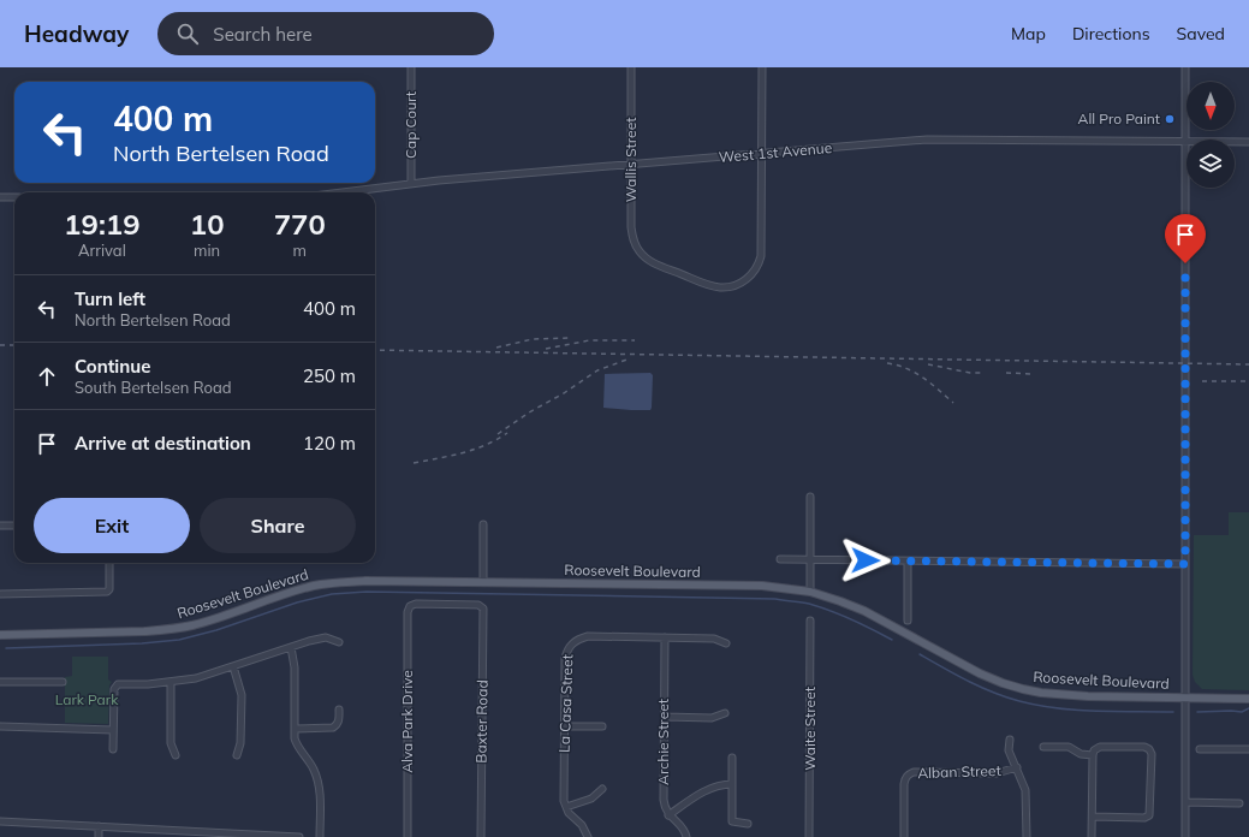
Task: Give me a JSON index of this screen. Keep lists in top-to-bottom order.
{
  "streets": {
    "main road": ["Roosevelt Boulevard"],
    "street": [
      "Cap Court",
      "West 1st Avenue",
      "Wallis Street",
      "La Casa Street",
      "Alva Park Drive",
      "Baxter Road",
      "Waite Street",
      "Archie Street",
      "Alban Street"
    ]
  },
  "crossings": [
    ["Cap Court", "West 1st Avenue"],
    ["West 1st Avenue", "Wallis Street"],
    ["La Casa Street", "Archie Street"],
    ["Alva Park Drive", "Baxter Road"]
  ],
  "parks": ["Lark Park"],
  "places": ["All Pro Paint"],
  "north": "bottom",
  "page": {
    "header": "Headway",
    "search": "Search here",
    "nav": ["Map", "Directions", "Saved"],
    "turn": ["400 m", "North Bertelsen Road"],
    "eta": [
      "19:19",
      "Arrival",
      "10",
      "min",
      "770",
      "m"
    ],
    "list": [
      {
        "name": "Turn left",
        "note": "North Bertelsen Road",
        "value": "400 m"
      },
      {
        "name": "Continue",
        "note": "South Bertelsen Road",
        "value": "250 m"
      },
      {
        "name": "Arrive at destination",
        "value": "120 m"
      }
    ],
    "buttons": ["Exit", "Share"]
  }
}
